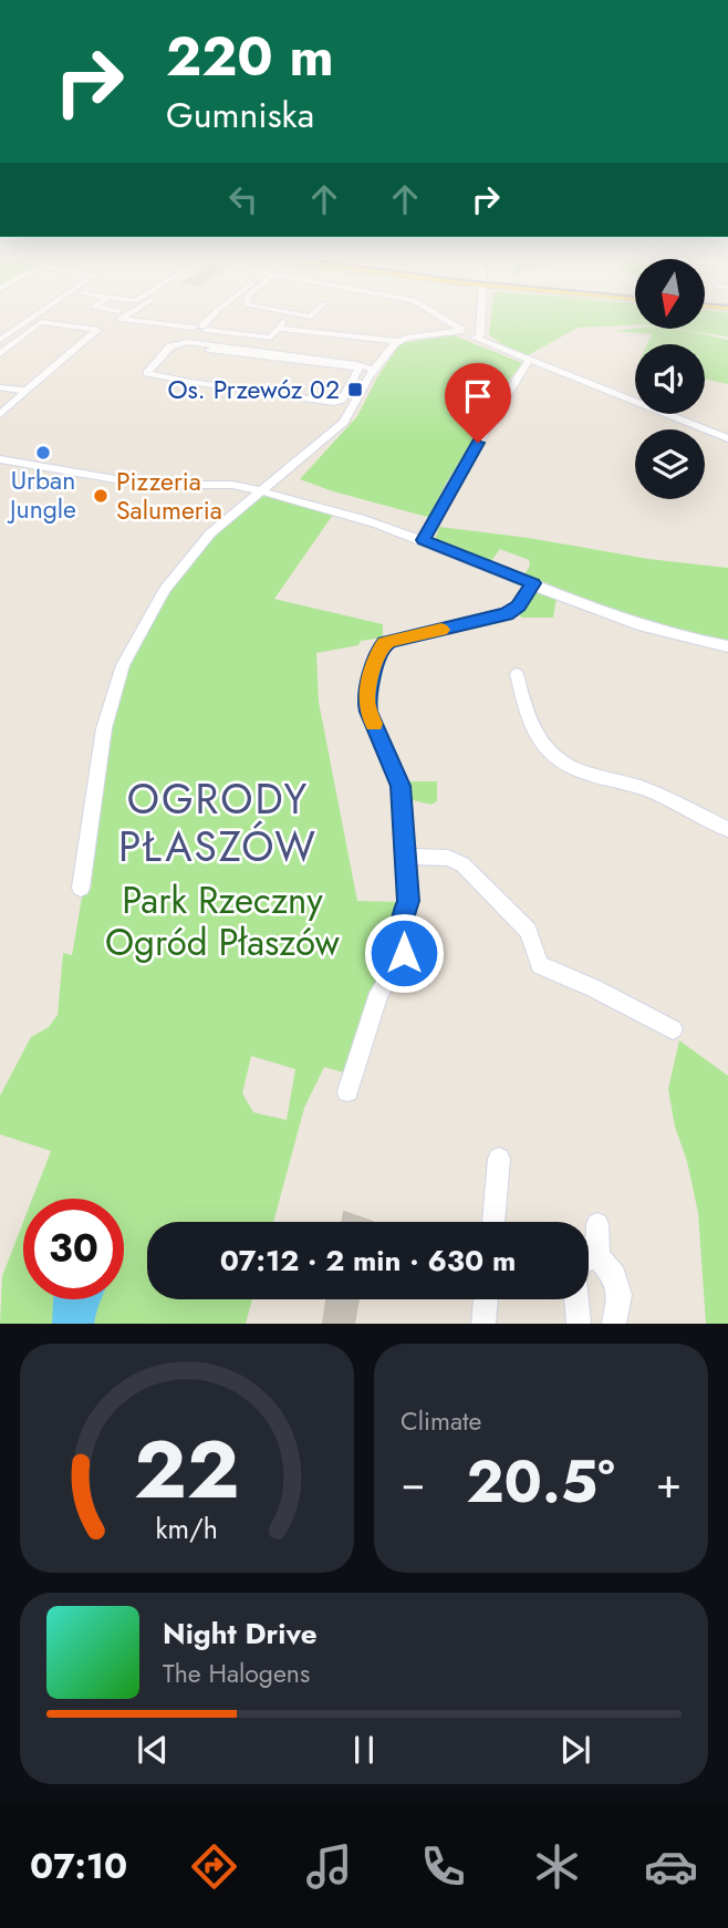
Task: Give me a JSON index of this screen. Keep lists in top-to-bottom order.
{
  "districts": ["OGRODY PŁASZÓW"],
  "parks": ["Park Rzeczny Ogród Płaszów"],
  "places": {
    "transit": ["Os. Przewóz 02"],
    "other": ["Urban Jungle", "Pizzeria Salumeria"]
  },
  "north": "bottom",
  "page": {
    "turn": ["220 m", "Gumniska"],
    "limit": "30",
    "trip": "07:12 · 2 min · 630 m",
    "tile": "Climate",
    "heat": ["−", "20.5°", "+"],
    "song": ["Night Drive", "The Halogens"],
    "tabs": "07:10",
    "gauge": ["22", "km/h"]
  }
}
